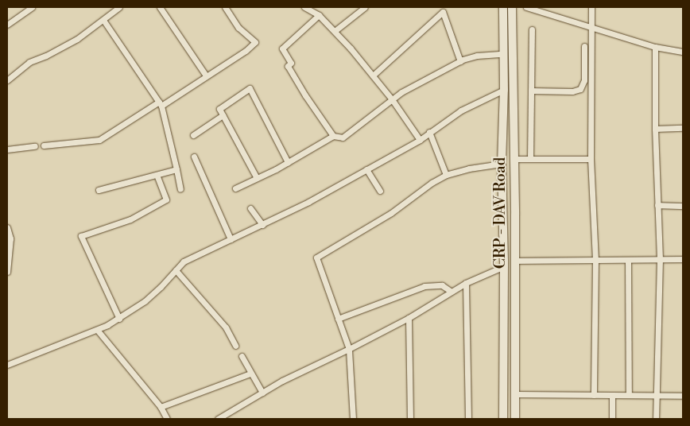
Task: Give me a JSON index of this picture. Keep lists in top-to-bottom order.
{
  "streets": {
    "street": ["CRP - DAV Road"]
  }
}
